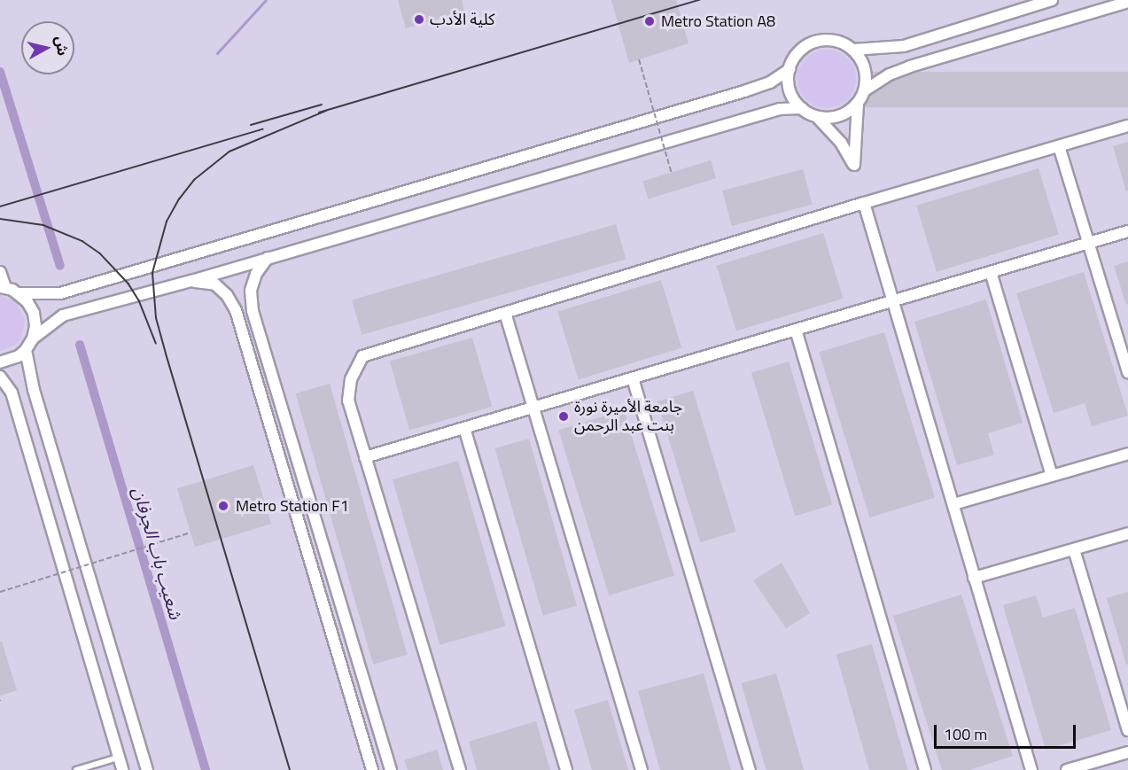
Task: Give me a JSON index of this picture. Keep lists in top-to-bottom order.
{
  "water": ["شعيب باب الجرفان"],
  "places": [
    "كلية الأدب",
    "Metro Station A8",
    "جامعة الأميرة نورة بنت عبد الرحمن",
    "Metro Station F1"
  ],
  "scale_bar": "100 m",
  "north": "right"
}
